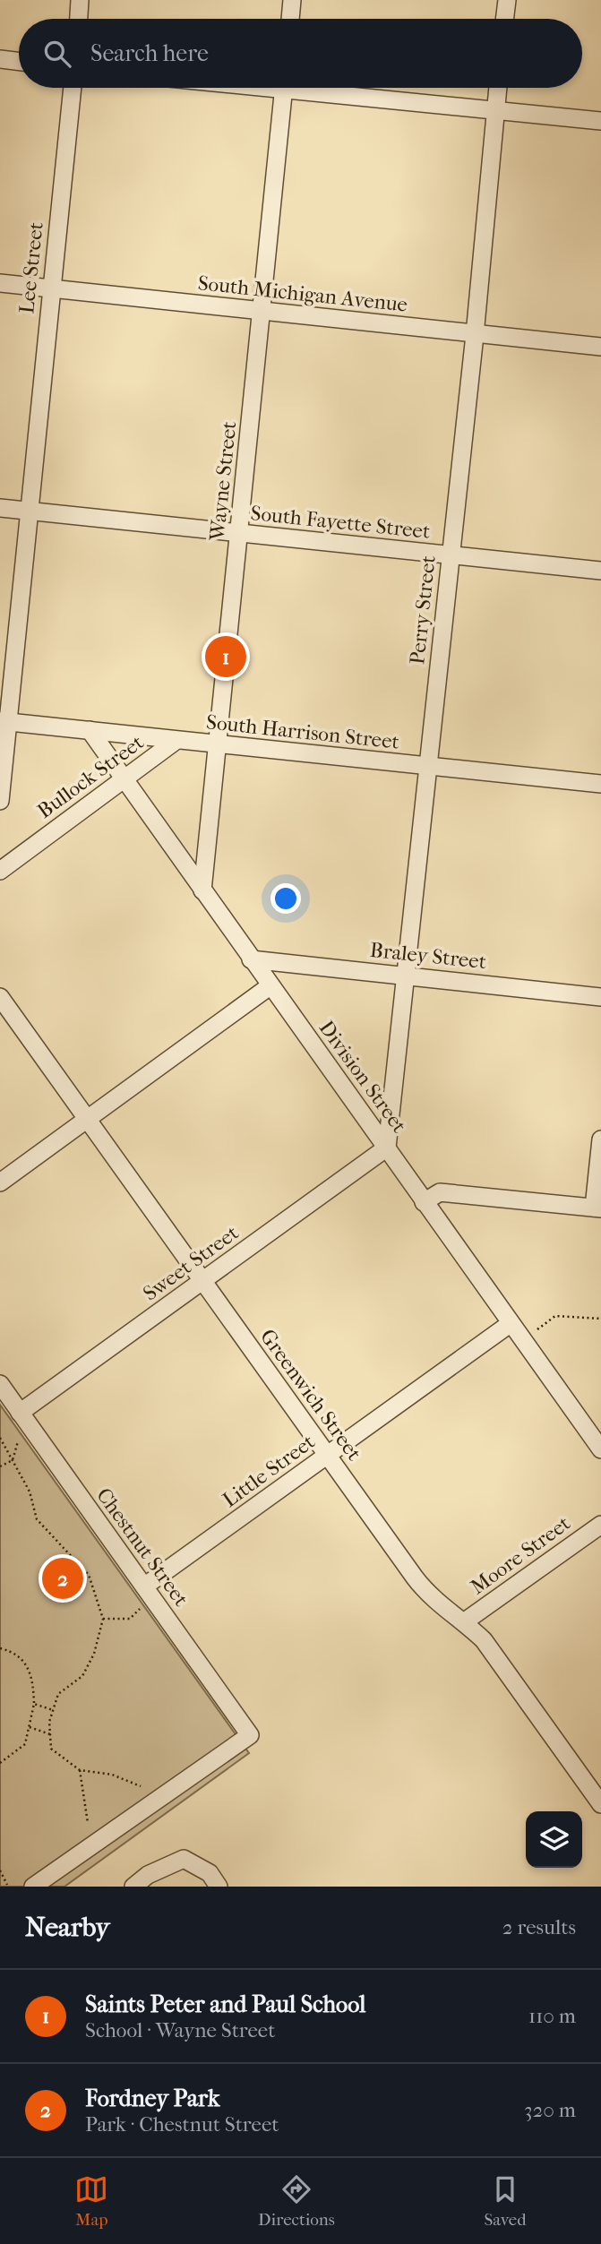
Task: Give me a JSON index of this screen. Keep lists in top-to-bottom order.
{
  "streets": {
    "street": [
      "Lee Street",
      "South Michigan Avenue",
      "Wayne Street",
      "South Fayette Street",
      "Perry Street",
      "South Harrison Street",
      "Bullock Street",
      "Braley Street",
      "Division Street",
      "Sweet Street",
      "Greenwich Street",
      "Little Street",
      "Chestnut Street",
      "Moore Street"
    ]
  },
  "crossings": [
    ["Lee Street", "South Michigan Avenue"],
    ["Lee Street", "South Fayette Street"],
    ["Lee Street", "South Harrison Street"],
    ["South Michigan Avenue", "Wayne Street"],
    ["South Michigan Avenue", "Perry Street"],
    ["Wayne Street", "South Fayette Street"],
    ["Wayne Street", "South Harrison Street"],
    ["Wayne Street", "Division Street"],
    ["South Fayette Street", "Perry Street"],
    ["Perry Street", "South Harrison Street"],
    ["Perry Street", "Braley Street"],
    ["Perry Street", "Division Street"],
    ["Perry Street", "Sweet Street"],
    ["South Harrison Street", "Bullock Street"],
    ["South Harrison Street", "Division Street"],
    ["Bullock Street", "Division Street"],
    ["Braley Street", "Division Street"],
    ["Division Street", "Sweet Street"],
    ["Division Street", "Little Street"],
    ["Sweet Street", "Greenwich Street"],
    ["Sweet Street", "Chestnut Street"],
    ["Greenwich Street", "Little Street"],
    ["Greenwich Street", "Moore Street"],
    ["Little Street", "Chestnut Street"]
  ],
  "page": {
    "search": "Search here",
    "pins": ["1", "2"],
    "heading": ["Nearby", "2 results"],
    "list": [
      {
        "mark": "1",
        "name": "Saints Peter and Paul School",
        "note": "School · Wayne Street",
        "value": "110 m"
      },
      {
        "mark": "2",
        "name": "Fordney Park",
        "note": "Park · Chestnut Street",
        "value": "320 m"
      }
    ],
    "nav": ["Map", "Directions", "Saved"]
  }
}
